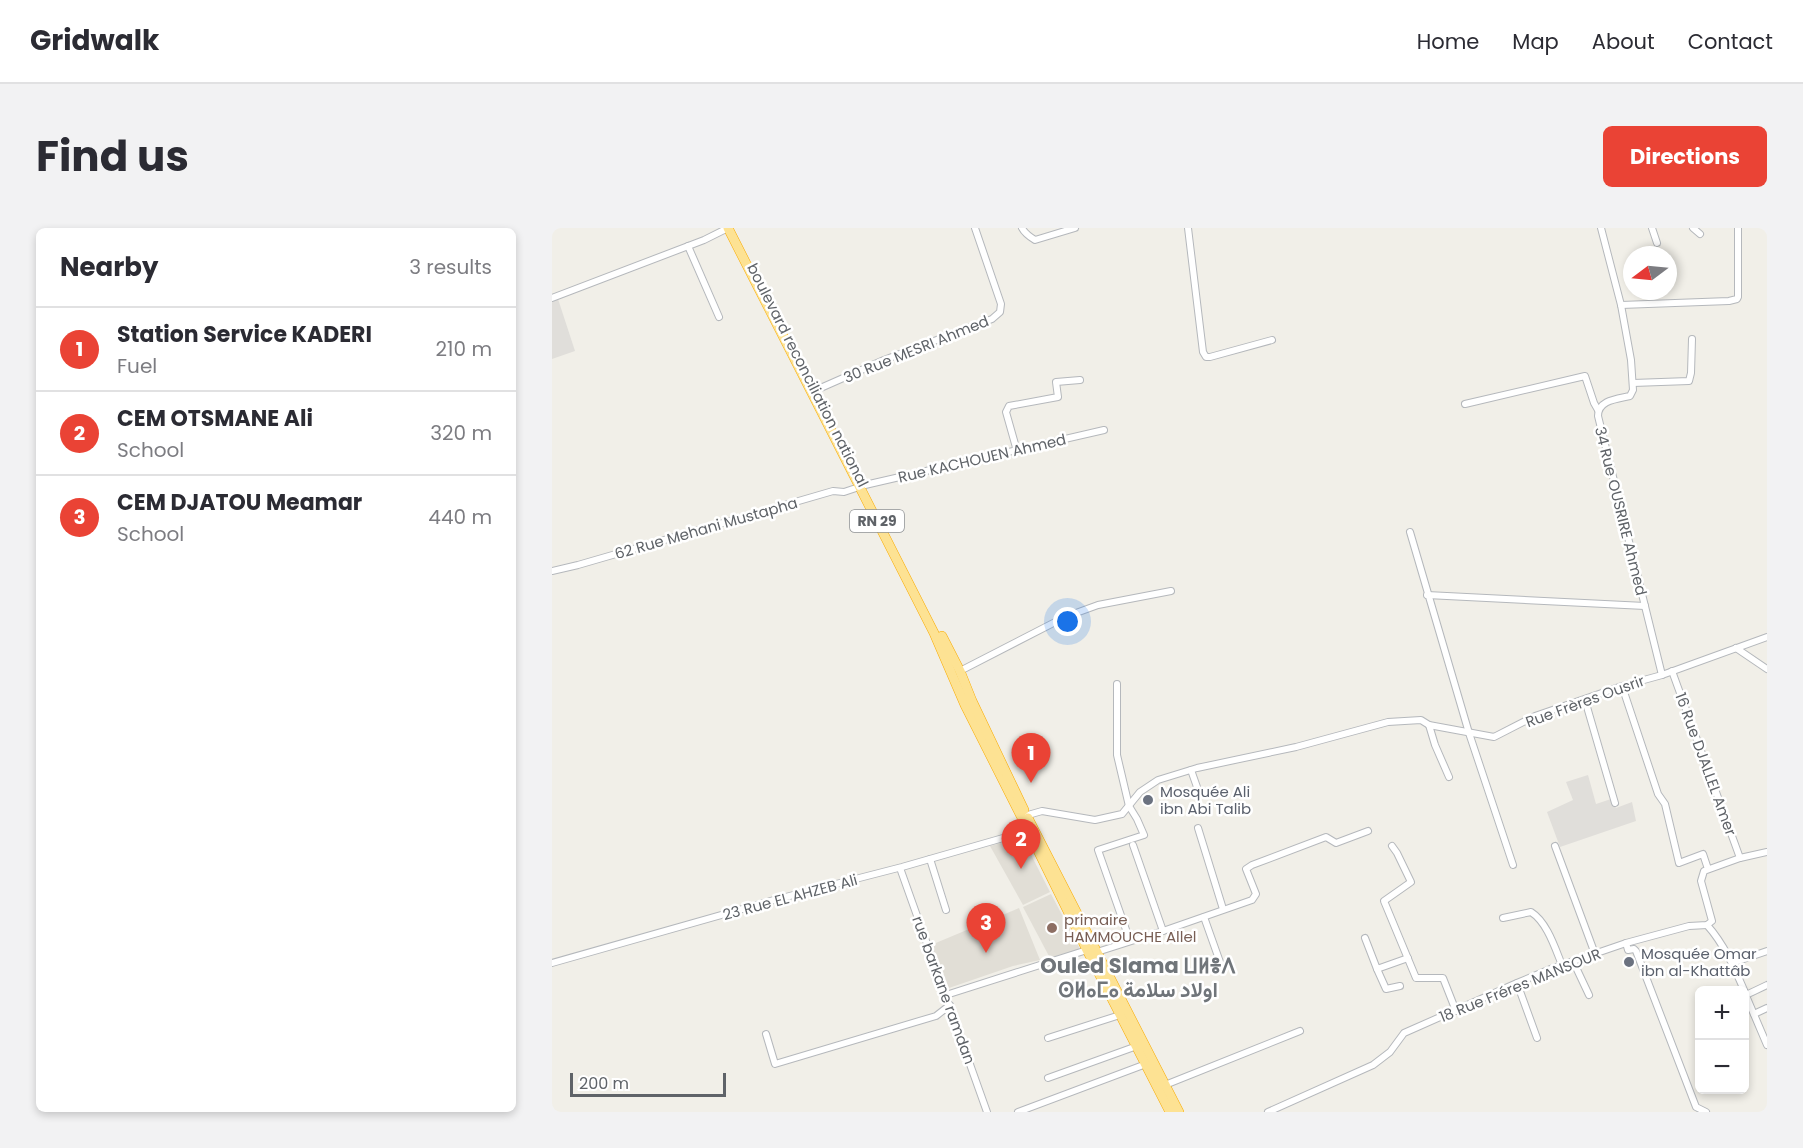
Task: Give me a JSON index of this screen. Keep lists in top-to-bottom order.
{
  "streets": {
    "highway": ["boulevard reconciliation national", "RN 29"],
    "street": [
      "30 Rue MESRI Ahmed",
      "Rue KACHOUEN Ahmed",
      "34 Rue OUSRIRE Ahmed",
      "62 Rue Mehani Mustapha",
      "Rue Frères Ousrir",
      "16 Rue DJALLEL Amer",
      "23 Rue EL AHZEB Ali",
      "18 Rue Fréres MANSOUR",
      "rue barkane ramdan"
    ]
  },
  "crossings": [
    ["30 Rue MESRI Ahmed", "boulevard reconciliation national"],
    ["boulevard reconciliation national", "Rue KACHOUEN Ahmed"],
    ["boulevard reconciliation national", "RN 29"],
    ["boulevard reconciliation national", "62 Rue Mehani Mustapha"],
    ["boulevard reconciliation national", "Rue Frères Ousrir"],
    ["boulevard reconciliation national", "23 Rue EL AHZEB Ali"],
    ["Rue KACHOUEN Ahmed", "RN 29"],
    ["Rue KACHOUEN Ahmed", "62 Rue Mehani Mustapha"],
    ["34 Rue OUSRIRE Ahmed", "Rue Frères Ousrir"],
    ["RN 29", "62 Rue Mehani Mustapha"],
    ["RN 29", "Rue Frères Ousrir"],
    ["RN 29", "23 Rue EL AHZEB Ali"],
    ["Rue Frères Ousrir", "16 Rue DJALLEL Amer"],
    ["Rue Frères Ousrir", "23 Rue EL AHZEB Ali"],
    ["23 Rue EL AHZEB Ali", "rue barkane ramdan"]
  ],
  "districts": ["Ouled Slama ⵡⵍⴻⴷ ⵙⵍⴰⵎⴰ اولاد سلامة"],
  "places": ["Mosquée Ali ibn Abi Talib", "primaire HAMMOUCHE Allel", "Mosquée Omar ibn al-Khattâb"],
  "scale_bar": "200 m",
  "north": "left",
  "page": {
    "header": "Gridwalk",
    "nav": [
      "Home",
      "Map",
      "About",
      "Contact"
    ],
    "title": "Find us",
    "buttons": "Directions",
    "heading": ["Nearby", "3 results"],
    "list": [
      {
        "mark": "1",
        "name": "Station Service KADERI",
        "note": "Fuel",
        "value": "210 m"
      },
      {
        "mark": "2",
        "name": "CEM OTSMANE Ali",
        "note": "School",
        "value": "320 m"
      },
      {
        "mark": "3",
        "name": "CEM DJATOU Meamar",
        "note": "School",
        "value": "440 m"
      }
    ],
    "pins": ["1", "2", "3"],
    "map_buttons": ["+", "−"],
    "scale": "200 m"
  }
}
